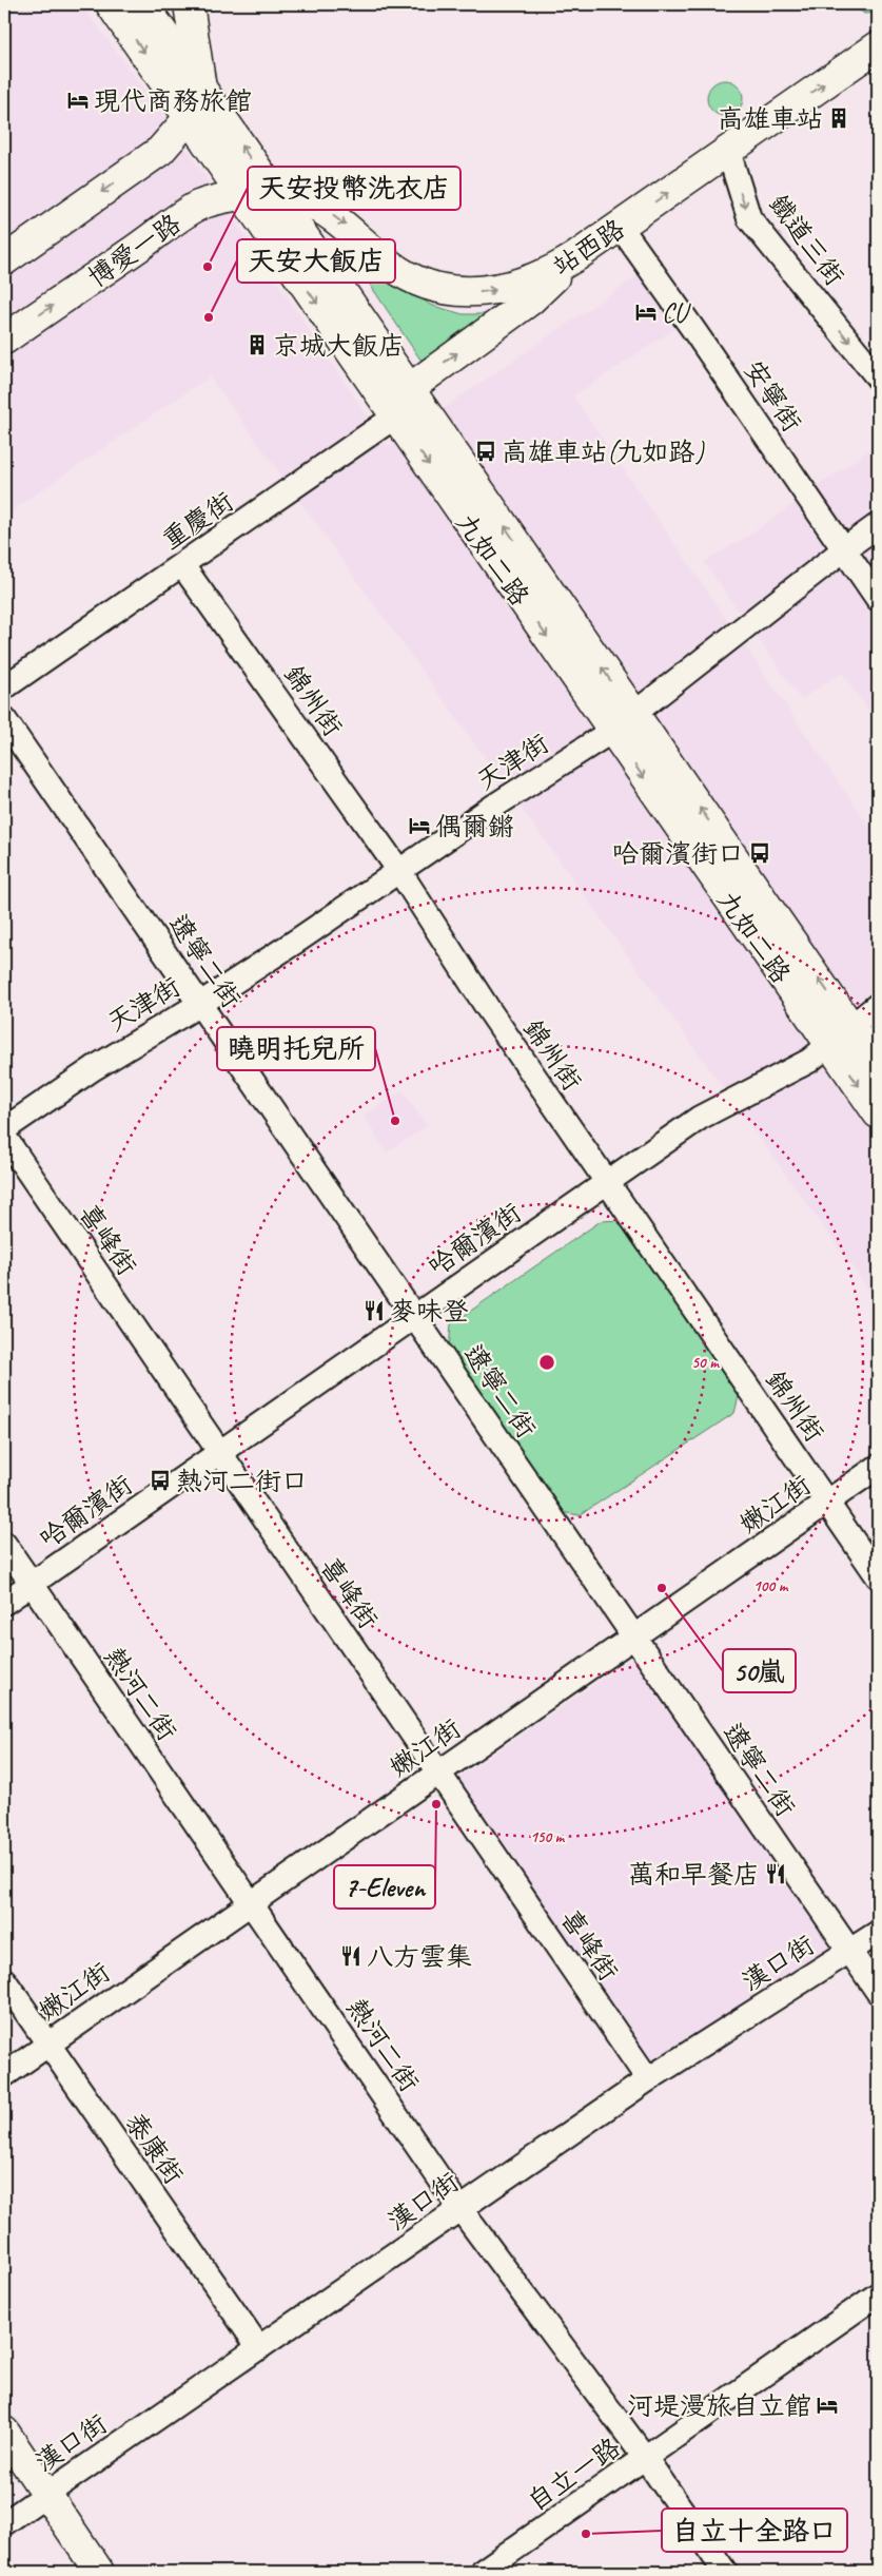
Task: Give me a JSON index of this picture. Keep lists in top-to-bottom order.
{
  "streets": {
    "street": [
      "鐵道三街",
      "站西路",
      "博愛一路",
      "安寧街",
      "重慶街",
      "九如二路",
      "錦州街",
      "天津街",
      "遼寧二街",
      "喜峰街",
      "哈爾濱街",
      "嫩江街",
      "熱河二街",
      "漢口街",
      "泰康街",
      "自立一路"
    ]
  },
  "crossings": [
    ["鐵道三街", "站西路"],
    ["站西路", "博愛一路"],
    ["站西路", "安寧街"],
    ["站西路", "九如二路"],
    ["博愛一路", "九如二路"],
    ["安寧街", "天津街"],
    ["重慶街", "九如二路"],
    ["重慶街", "錦州街"],
    ["九如二路", "天津街"],
    ["九如二路", "哈爾濱街"],
    ["錦州街", "天津街"],
    ["錦州街", "哈爾濱街"],
    ["錦州街", "嫩江街"],
    ["天津街", "遼寧二街"],
    ["遼寧二街", "哈爾濱街"],
    ["遼寧二街", "嫩江街"],
    ["遼寧二街", "漢口街"],
    ["喜峰街", "哈爾濱街"],
    ["喜峰街", "嫩江街"],
    ["喜峰街", "漢口街"],
    ["哈爾濱街", "熱河二街"],
    ["嫩江街", "熱河二街"],
    ["嫩江街", "泰康街"],
    ["熱河二街", "漢口街"],
    ["熱河二街", "自立一路"],
    ["漢口街", "泰康街"]
  ],
  "one_way": ["鐵道三街", "站西路"],
  "places": {
    "hotel": [
      "現代商務旅館",
      "CU",
      "偶爾鏘",
      "河堤漫旅自立館"
    ],
    "building": ["高雄車站", "京城大飯店"],
    "other": [
      "天安投幣洗衣店",
      "天安大飯店",
      "曉明托兒所",
      "50嵐",
      "7-Eleven",
      "自立十全路口"
    ],
    "bus stop": ["高雄車站(九如路)", "哈爾濱街口", "熱河二街口"],
    "restaurant": ["麥味登", "萬和早餐店", "八方雲集"]
  },
  "rings": ["50 m", "100 m", "150 m"]
}
